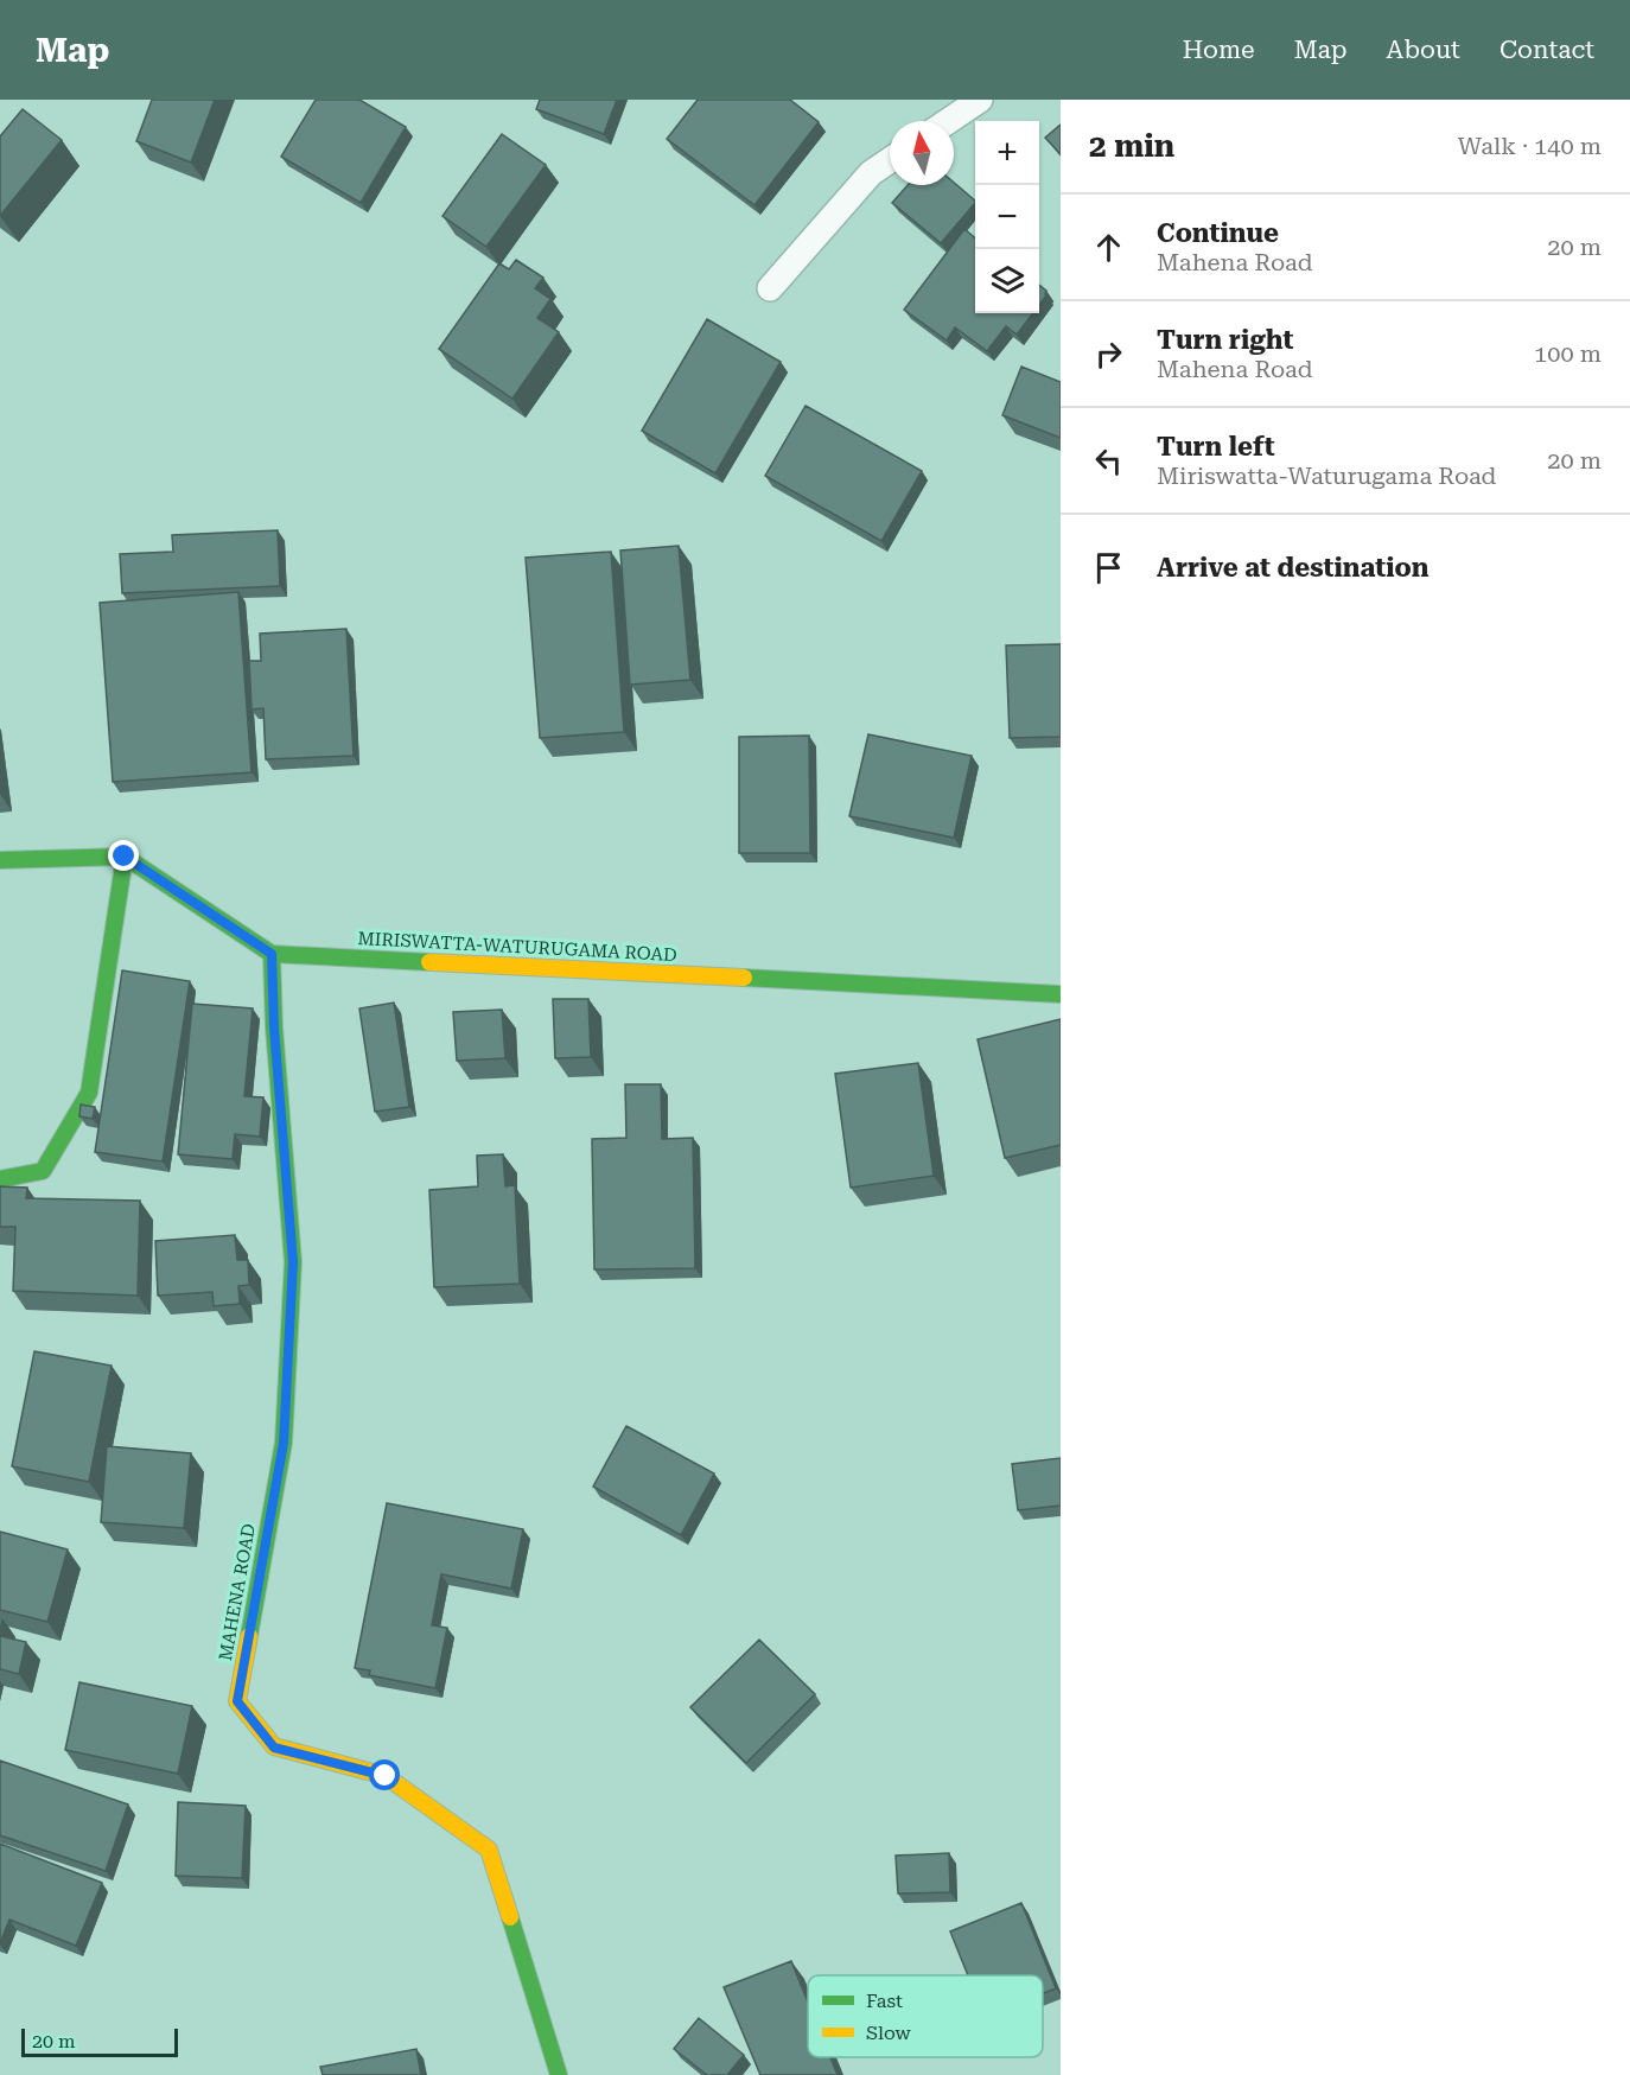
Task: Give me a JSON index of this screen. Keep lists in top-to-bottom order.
{
  "streets": {
    "street": ["MIRISWATTA-WATURUGAMA ROAD", "MAHENA ROAD"]
  },
  "crossings": [
    ["MIRISWATTA-WATURUGAMA ROAD", "MAHENA ROAD"]
  ],
  "legend": ["Fast", "Slow"],
  "scale_bar": "20 m",
  "north": "top",
  "page": {
    "header": "Map",
    "nav": [
      "Home",
      "Map",
      "About",
      "Contact"
    ],
    "heading": ["2 min", "Walk · 140 m"],
    "map_buttons": ["+", "−"],
    "list": [
      ["Continue", "Mahena Road", "20 m"],
      ["Turn right", "Mahena Road", "100 m"],
      ["Turn left", "Miriswatta-Waturugama Road", "20 m"],
      "Arrive at destination"
    ],
    "scale": "20 m"
  }
}
